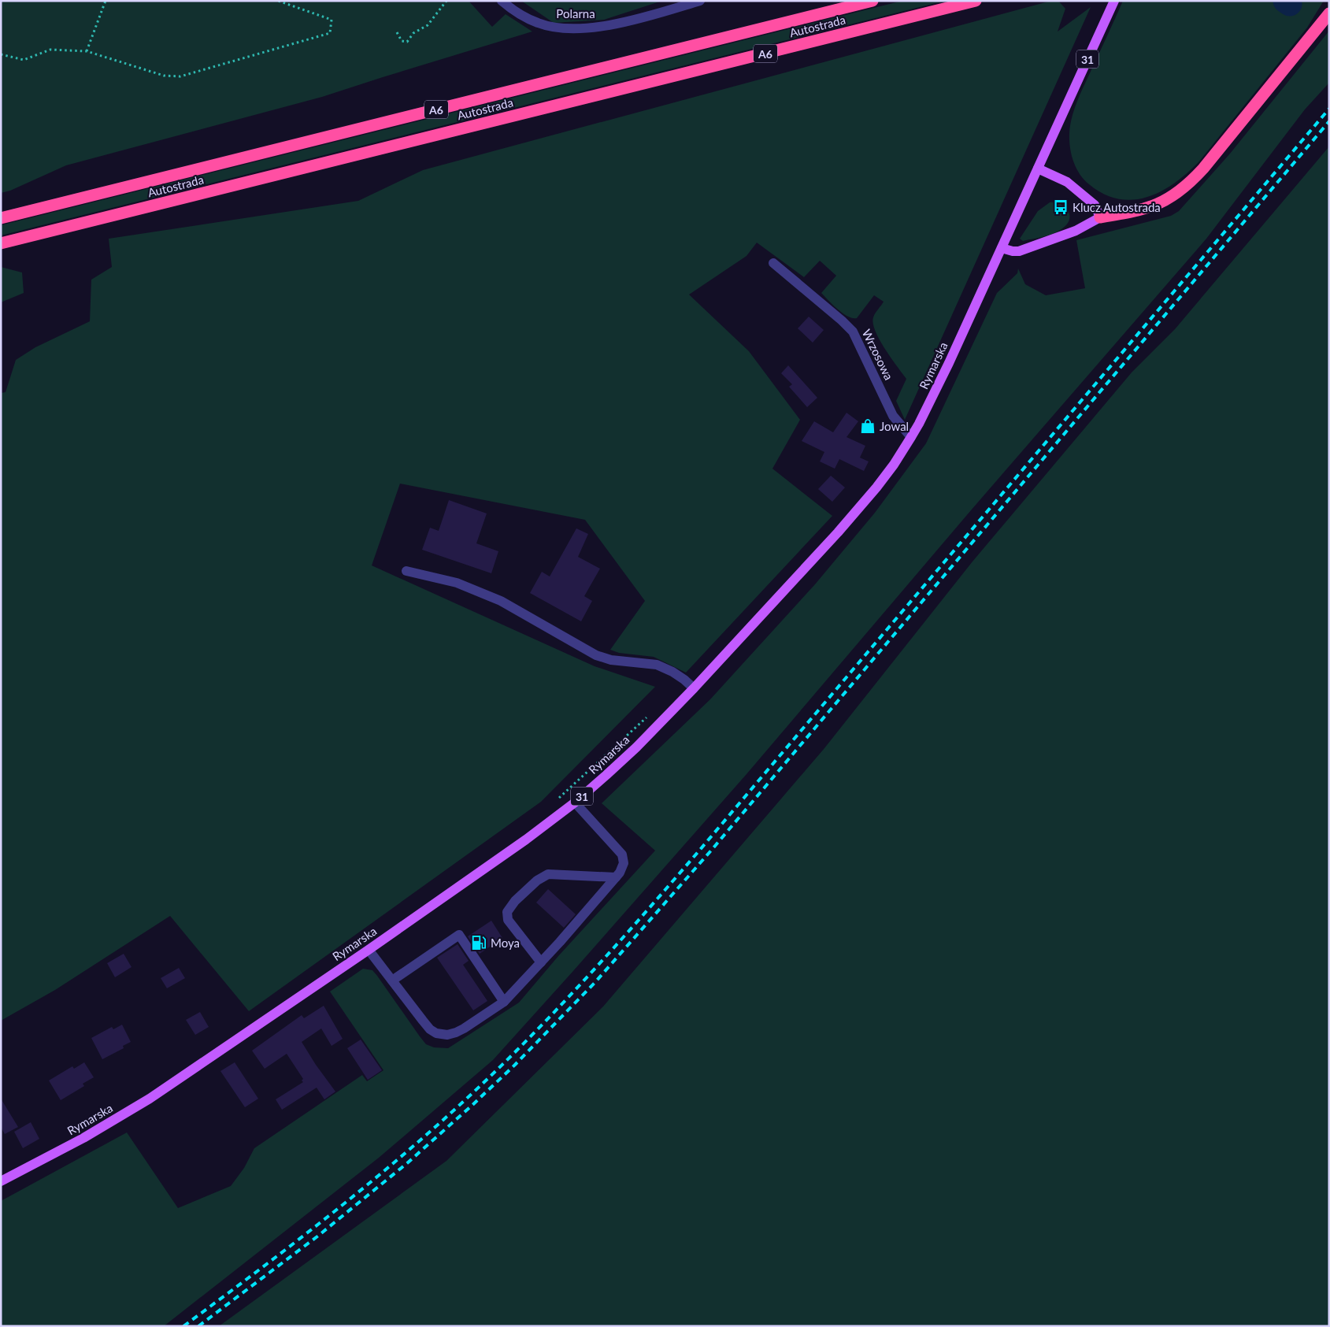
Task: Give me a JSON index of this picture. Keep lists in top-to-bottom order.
{
  "streets": {
    "highway": ["Autostrada", "A6"],
    "main road": ["31", "Rymarska"],
    "street": ["Polarna", "Wrzosowa"]
  },
  "crossings": [
    ["Wrzosowa", "Rymarska"]
  ],
  "places": {
    "bus stop": ["Klucz Autostrada"],
    "shop": ["Jowal"],
    "fuel station": ["Moya"]
  }
}
